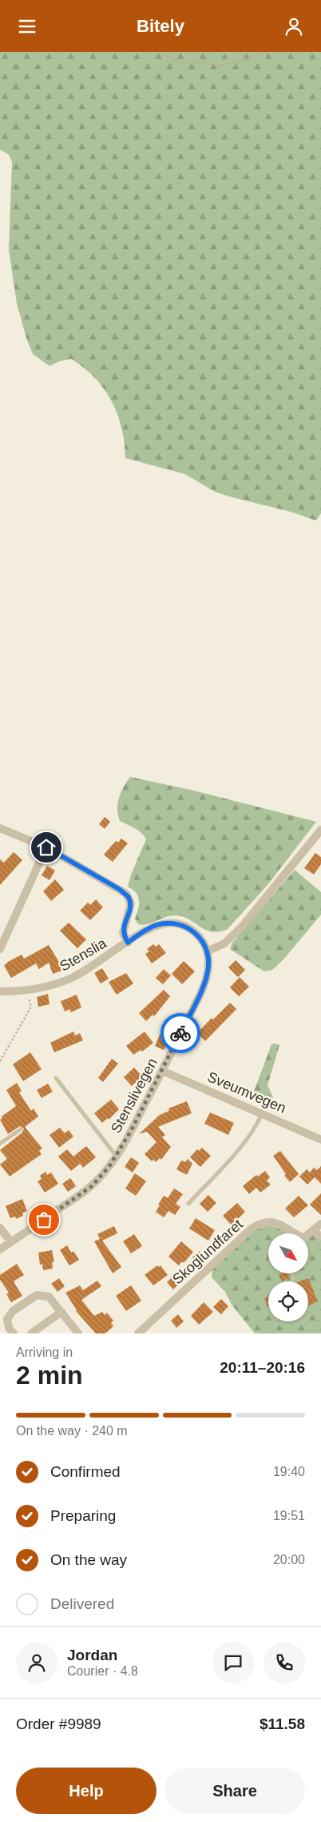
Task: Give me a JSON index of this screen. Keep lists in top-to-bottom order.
{
  "streets": {
    "street": [
      "Stenslia",
      "Sveumvegen",
      "Stenslivegen",
      "Skoglundfaret"
    ]
  },
  "crossings": [
    ["Stenslia", "Stenslivegen"],
    ["Sveumvegen", "Stenslivegen"]
  ],
  "north": "bottom right",
  "page": {
    "header": "Bitely",
    "heading": ["2 min", "Arriving in", "20:11–20:16"],
    "panel": [
      "Jordan",
      "Courier · 4.8",
      "Order #9989",
      "$11.58"
    ],
    "bar": "On the way · 240 m",
    "list": [
      ["Confirmed", "19:40"],
      ["Preparing", "19:51"],
      ["On the way", "20:00"],
      "Delivered"
    ],
    "buttons": ["Help", "Share"]
  }
}
